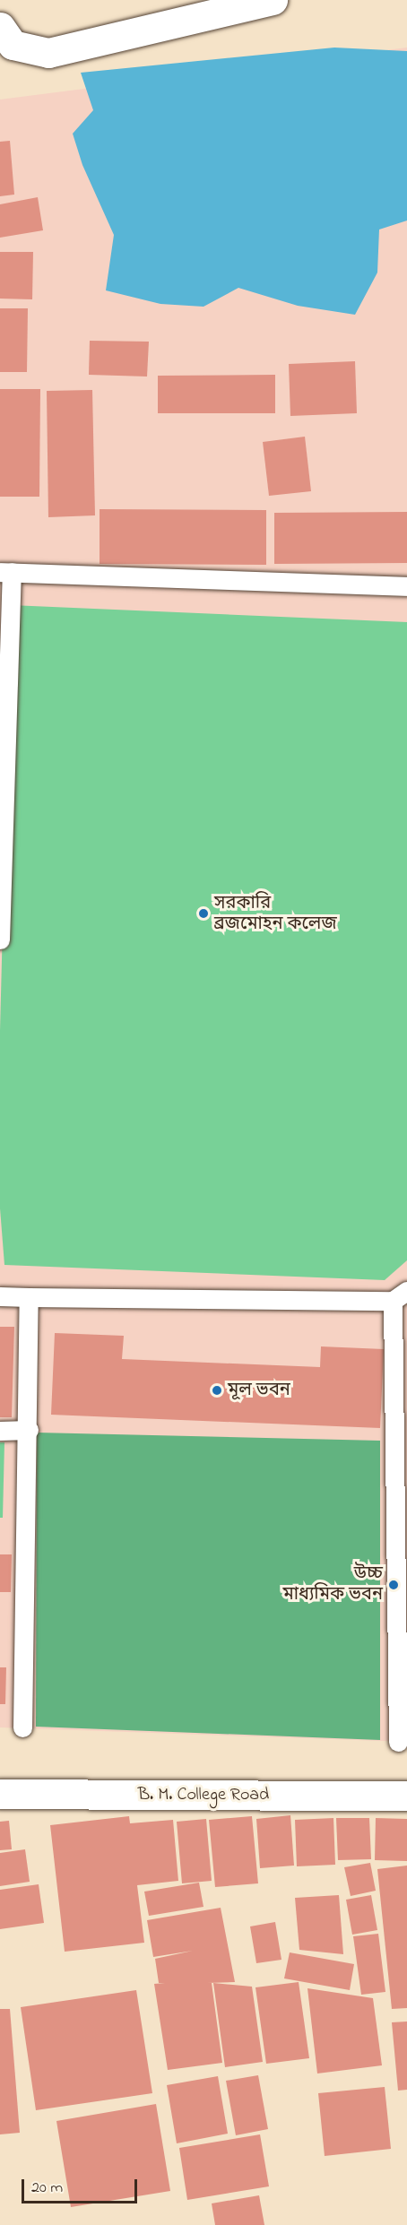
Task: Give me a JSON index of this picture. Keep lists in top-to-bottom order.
{
  "streets": {
    "main road": ["B. M. College Road"]
  },
  "places": ["সরকারি ব্রজমোহন কলেজ", "মূল ভবন", "উচ্চ মাধ্যমিক ভবন"],
  "scale_bar": "20 m"
}
